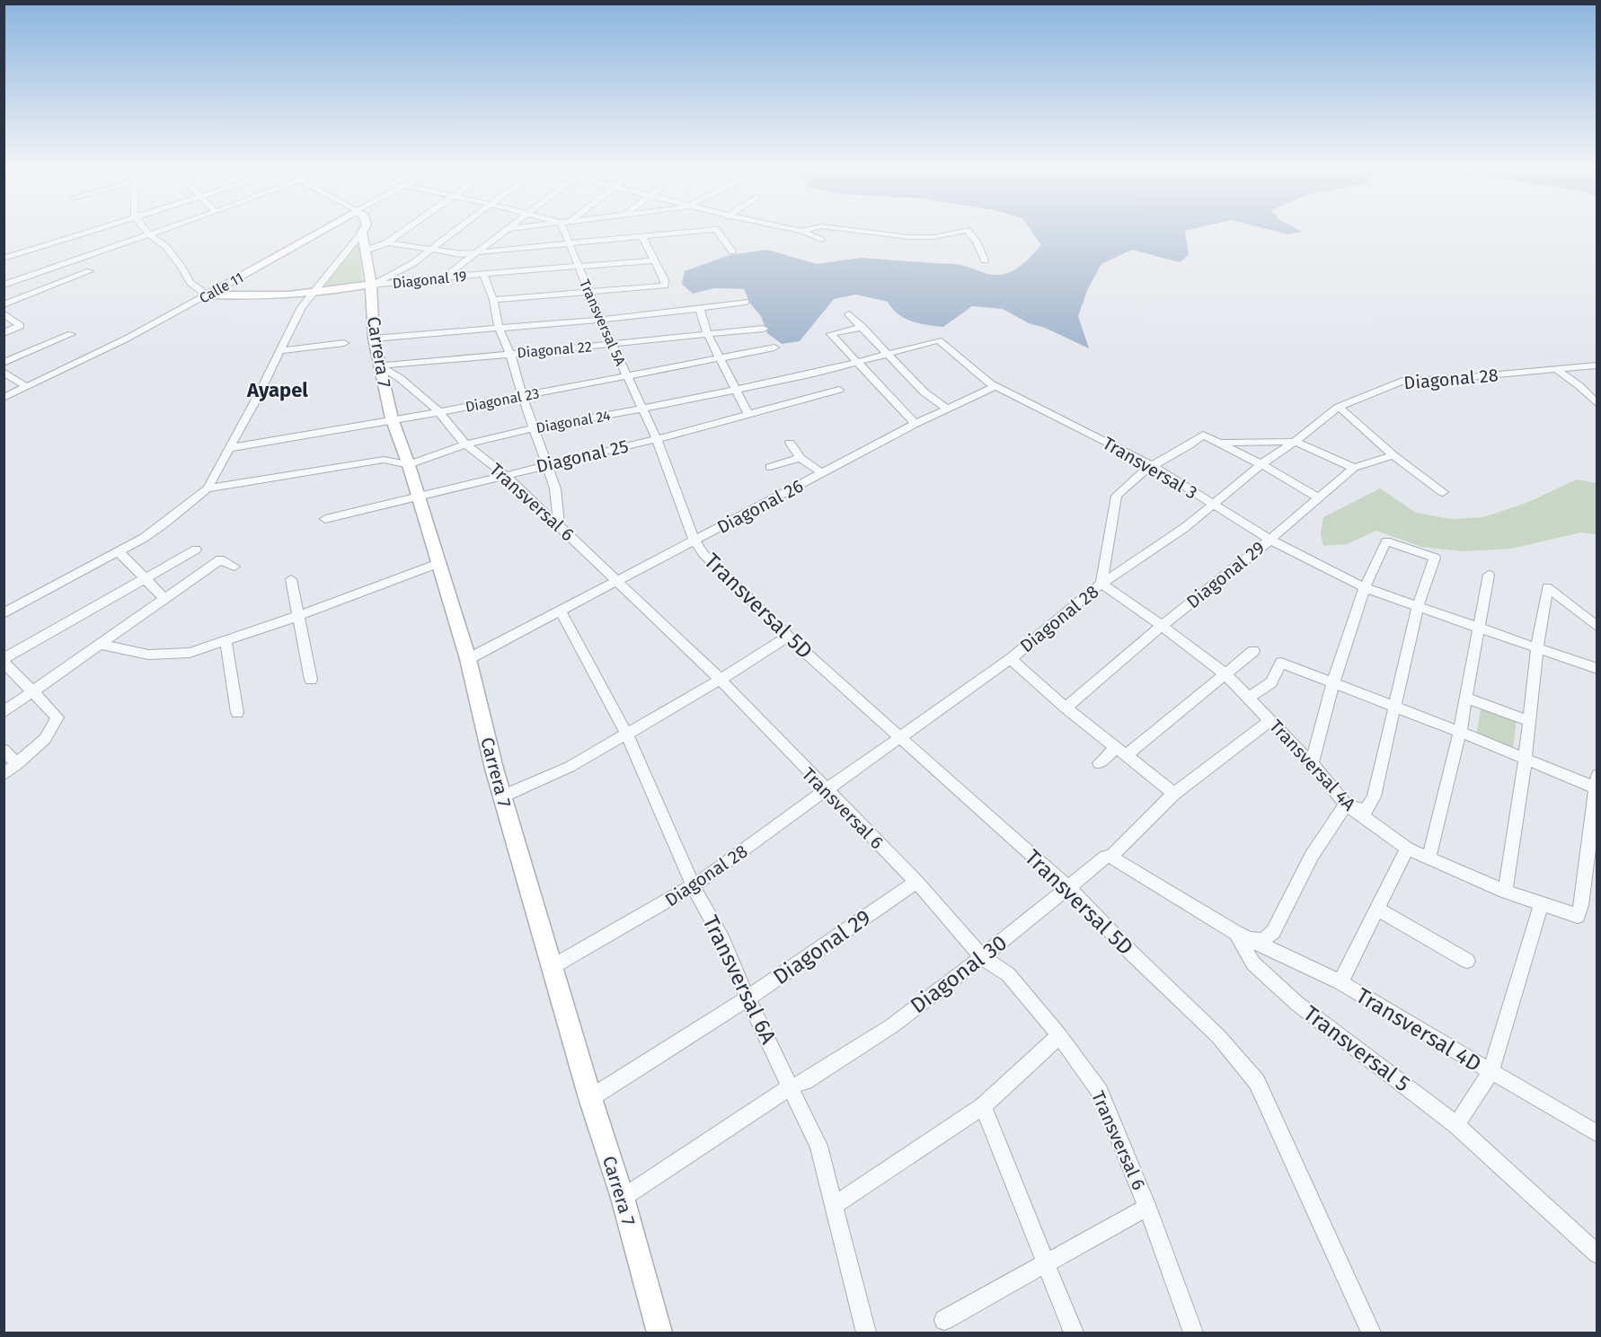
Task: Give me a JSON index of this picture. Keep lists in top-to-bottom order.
{
  "streets": {
    "main road": ["Diagonal 19", "Calle 11", "Carrera 7"],
    "street": [
      "Transversal 5A",
      "Diagonal 22",
      "Diagonal 28",
      "Diagonal 23",
      "Diagonal 24",
      "Diagonal 25",
      "Transversal 3",
      "Transversal 6",
      "Diagonal 26",
      "Diagonal 29",
      "Transversal 5D",
      "Transversal 4A",
      "Diagonal 30",
      "Transversal 6A",
      "Transversal 4D",
      "Transversal 5"
    ]
  },
  "crossings": [
    ["Diagonal 19", "Calle 11"],
    ["Diagonal 19", "Transversal 5A"],
    ["Diagonal 19", "Carrera 7"],
    ["Transversal 5A", "Diagonal 22"],
    ["Transversal 5A", "Diagonal 23"],
    ["Transversal 5A", "Diagonal 24"],
    ["Transversal 5A", "Diagonal 25"],
    ["Transversal 5A", "Diagonal 26"],
    ["Transversal 5A", "Transversal 5D"],
    ["Diagonal 22", "Carrera 7"],
    ["Diagonal 22", "Transversal 6"],
    ["Carrera 7", "Diagonal 28"],
    ["Carrera 7", "Diagonal 23"],
    ["Carrera 7", "Diagonal 24"],
    ["Carrera 7", "Diagonal 25"],
    ["Carrera 7", "Transversal 6"],
    ["Carrera 7", "Diagonal 26"],
    ["Carrera 7", "Diagonal 29"],
    ["Carrera 7", "Diagonal 30"],
    ["Diagonal 28", "Transversal 3"],
    ["Diagonal 28", "Transversal 6"],
    ["Diagonal 28", "Transversal 5D"],
    ["Diagonal 28", "Transversal 4A"],
    ["Diagonal 28", "Transversal 6A"],
    ["Diagonal 23", "Transversal 6"],
    ["Diagonal 24", "Transversal 3"],
    ["Diagonal 24", "Transversal 6"],
    ["Diagonal 25", "Transversal 6"],
    ["Transversal 3", "Diagonal 26"],
    ["Transversal 3", "Diagonal 29"],
    ["Transversal 6", "Diagonal 26"],
    ["Transversal 6", "Diagonal 29"],
    ["Transversal 6", "Diagonal 30"],
    ["Diagonal 26", "Transversal 5D"],
    ["Diagonal 26", "Transversal 6A"],
    ["Diagonal 29", "Transversal 4A"],
    ["Diagonal 29", "Transversal 6A"],
    ["Transversal 5D", "Diagonal 30"],
    ["Transversal 4A", "Diagonal 30"],
    ["Diagonal 30", "Transversal 6A"],
    ["Diagonal 30", "Transversal 5"],
    ["Transversal 4D", "Transversal 5"]
  ],
  "districts": ["Ayapel"]
}
